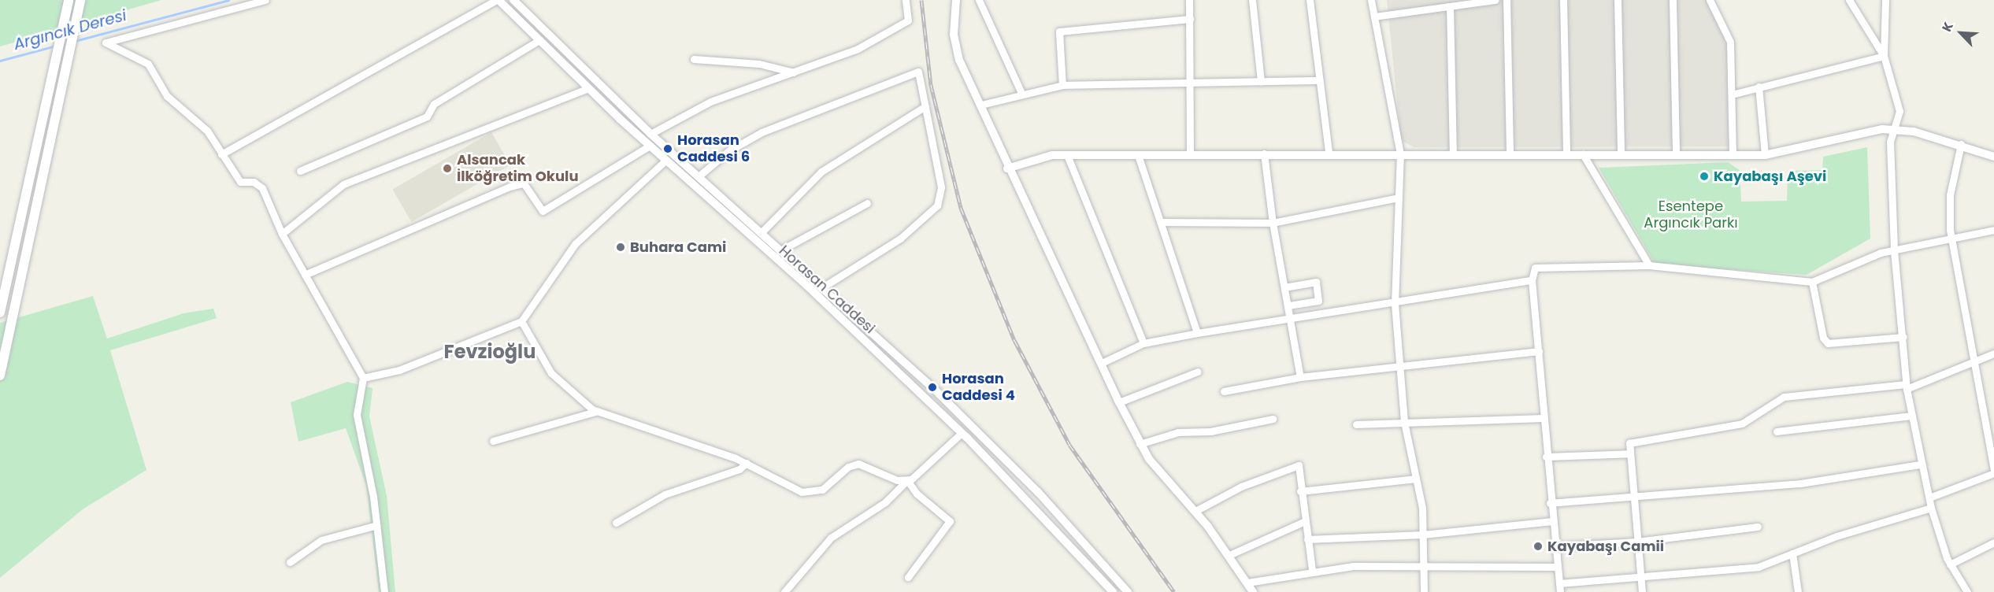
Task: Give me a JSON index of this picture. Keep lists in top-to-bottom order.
{
  "streets": {
    "street": ["Horasan Caddesi"]
  },
  "districts": ["Fevzioğlu"],
  "water": ["Argıncık Deresi"],
  "parks": ["Esentepe Argıncık Parkı"],
  "places": [
    "Horasan Caddesi 6",
    "Alsancak İlköğretim Okulu",
    "Kayabaşı Aşevi",
    "Buhara Cami",
    "Horasan Caddesi 4",
    "Kayabaşı Camii"
  ],
  "north": "top left"
}
